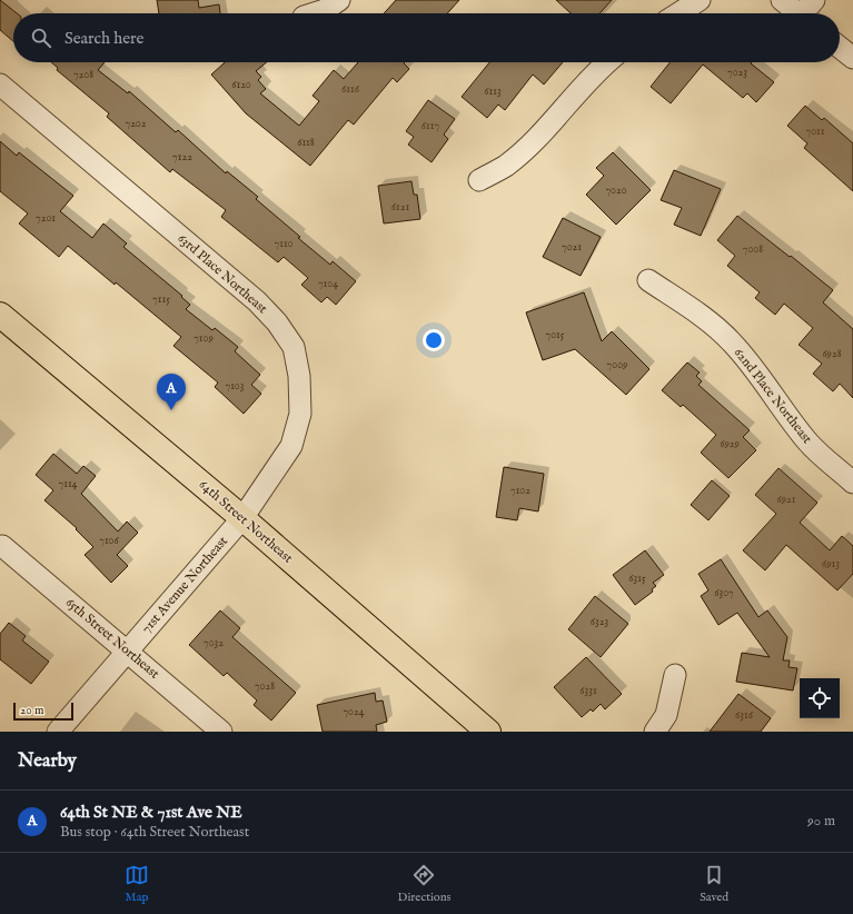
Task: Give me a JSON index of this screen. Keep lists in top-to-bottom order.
{
  "streets": {
    "main road": ["64th Street Northeast"],
    "street": [
      "63rd Place Northeast",
      "62nd Place Northeast",
      "71st Avenue Northeast",
      "65th Street Northeast"
    ]
  },
  "crossings": [
    ["63rd Place Northeast", "64th Street Northeast"],
    ["63rd Place Northeast", "71st Avenue Northeast"],
    ["64th Street Northeast", "71st Avenue Northeast"],
    ["71st Avenue Northeast", "65th Street Northeast"]
  ],
  "house_numbers": [
    "7023",
    "7208",
    "6120",
    "6116",
    "6113",
    "7202",
    "6117",
    "7011",
    "6118",
    "7122",
    "7020",
    "6121",
    "7201",
    "7110",
    "7021",
    "7008",
    "7104",
    "7115",
    "7015",
    "7109",
    "6928",
    "7009",
    "7103",
    "6929",
    "7114",
    "7102",
    "6921",
    "7106",
    "6913",
    "6315",
    "6307",
    "6323",
    "7032",
    "7028",
    "6331",
    "7024",
    "6316"
  ],
  "scale_bar": "20 m",
  "page": {
    "search": "Search here",
    "pins": "A",
    "scale": "20 m",
    "heading": "Nearby",
    "list": [
      {
        "mark": "A",
        "name": "64th St NE & 71st Ave NE",
        "note": "Bus stop · 64th Street Northeast",
        "value": "90 m"
      }
    ],
    "nav": ["Map", "Directions", "Saved"]
  }
}
